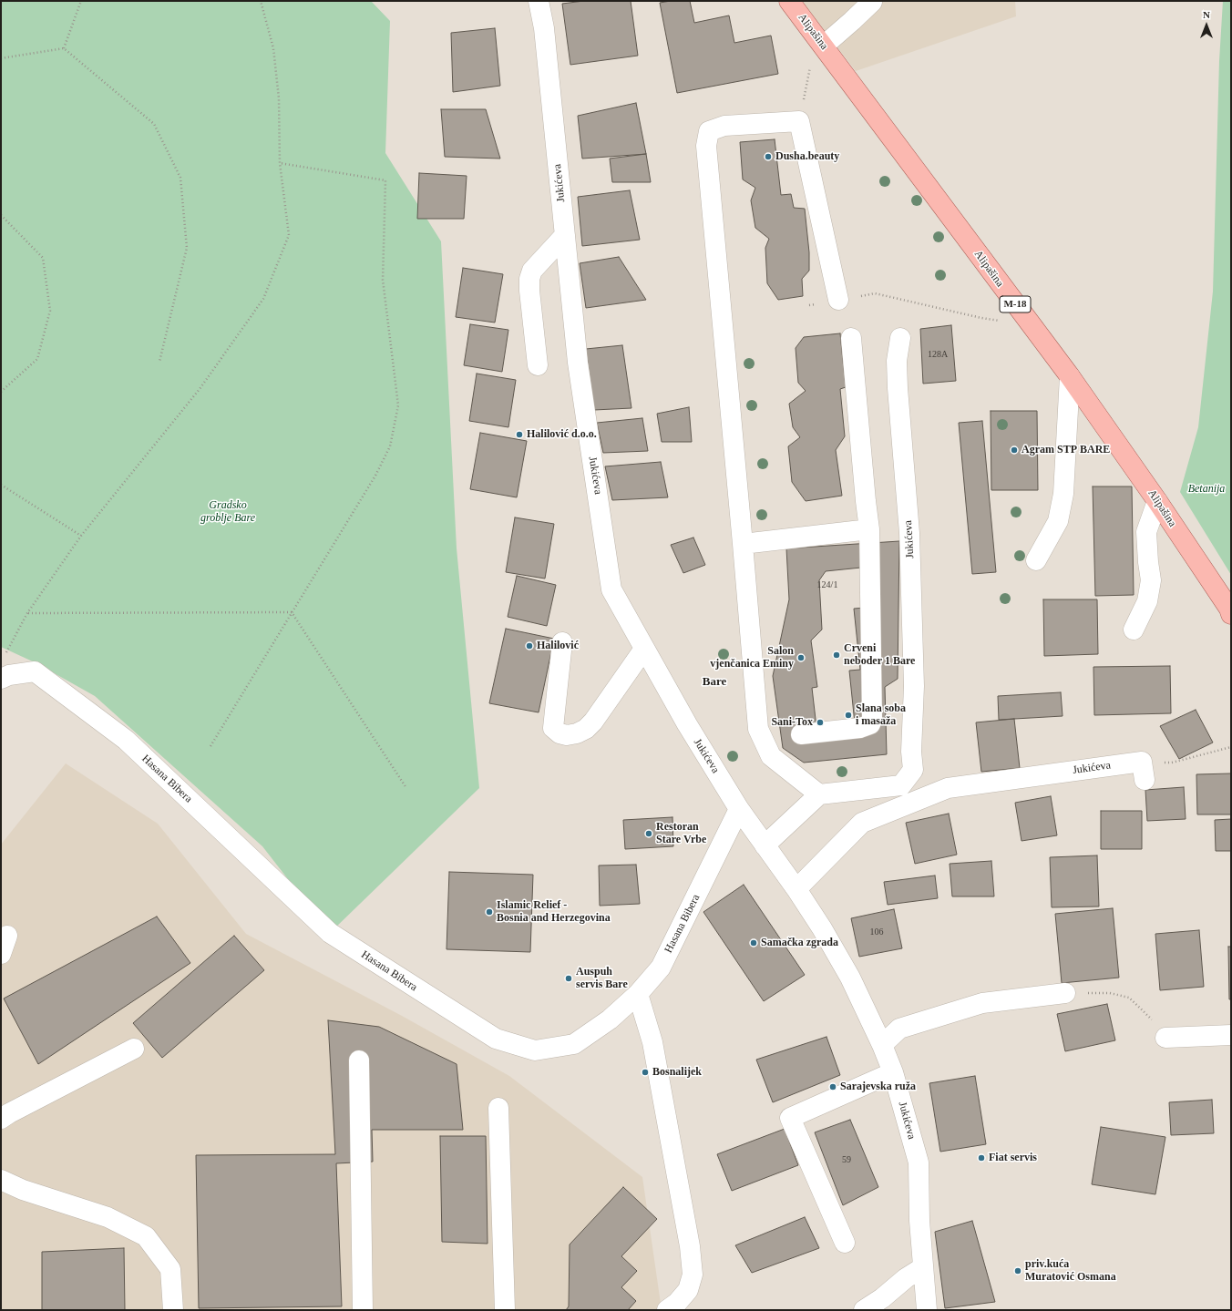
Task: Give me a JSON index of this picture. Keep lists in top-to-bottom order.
{
  "streets": {
    "main road": ["Alipašina", "M-18"],
    "street": ["Jukićeva", "Hasana Bibera"]
  },
  "crossings": [
    ["Jukićeva", "Hasana Bibera"]
  ],
  "districts": ["Bare"],
  "parks": ["Betanija", "Gradsko groblje Bare"],
  "places": [
    "Dusha.beauty",
    "Halilović d.o.o.",
    "Agram STP BARE",
    "Halilović",
    "Crveni neboder 1 Bare",
    "Salon vjenčanica Eminy",
    "Slana soba i masaža",
    "Sani-Tox",
    "Restoran Stare Vrbe",
    "Islamic Relief - Bosnia and Herzegovina",
    "Samačka zgrada",
    "Auspuh servis Bare",
    "Bosnalijek",
    "Sarajevska ruža",
    "Fiat servis",
    "priv.kuća Muratović Osmana"
  ],
  "house_numbers": [
    "128A",
    "124/1",
    "106",
    "59"
  ],
  "north": "top"
}
